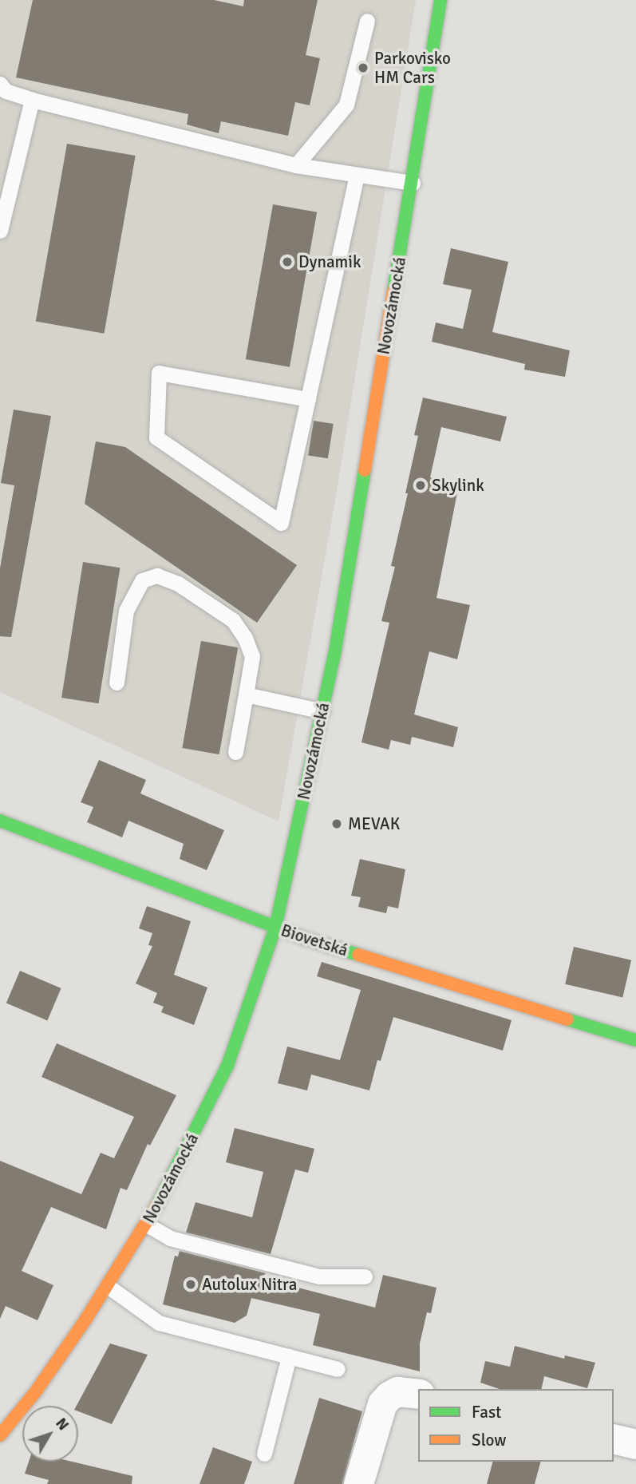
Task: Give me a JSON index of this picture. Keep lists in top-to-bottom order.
{
  "streets": {
    "main road": ["Novozámocká", "Biovetská"]
  },
  "crossings": [
    ["Novozámocká", "Biovetská"]
  ],
  "places": [
    "Parkovisko HM Cars",
    "Dynamik",
    "Skylink",
    "MEVAK",
    "Autolux Nitra"
  ],
  "legend": ["Fast", "Slow"],
  "north": "top right"
}
